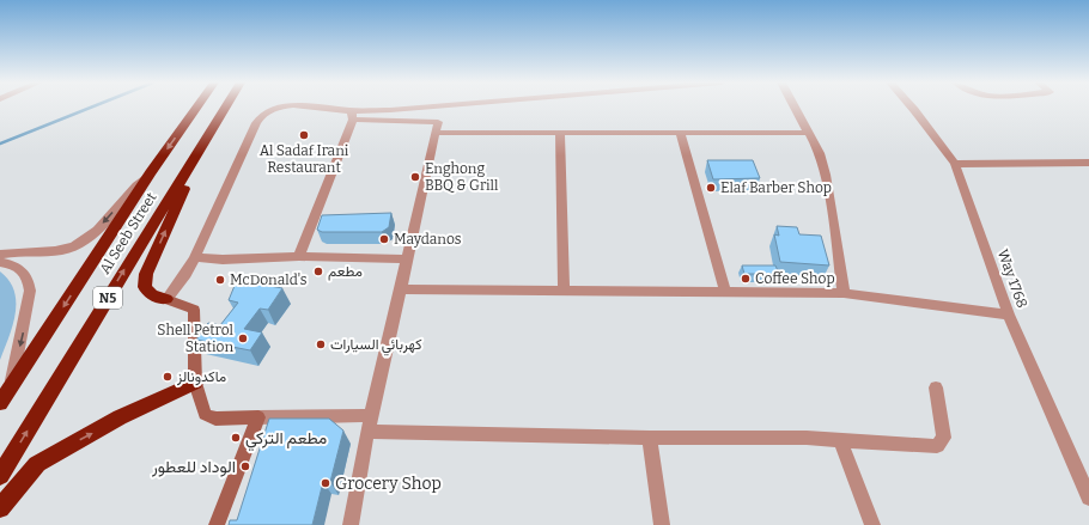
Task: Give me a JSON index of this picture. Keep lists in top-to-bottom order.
{
  "streets": {
    "highway": ["Al Seeb Street", "N5"],
    "street": ["Way 1768"]
  },
  "crossings": [
    ["Al Seeb Street", "N5"]
  ],
  "places": [
    "Al Sadaf Irani Restaurant",
    "Enghong BBQ & Grill",
    "Elaf Barber Shop",
    "Maydanos",
    "مطعم",
    "Coffee Shop",
    "McDonald's",
    "Shell Petrol Station",
    "كهربائي السيارات",
    "ماكدونالز",
    "مطعم التركي",
    "الوداد للعطور",
    "Grocery Shop"
  ]
}
